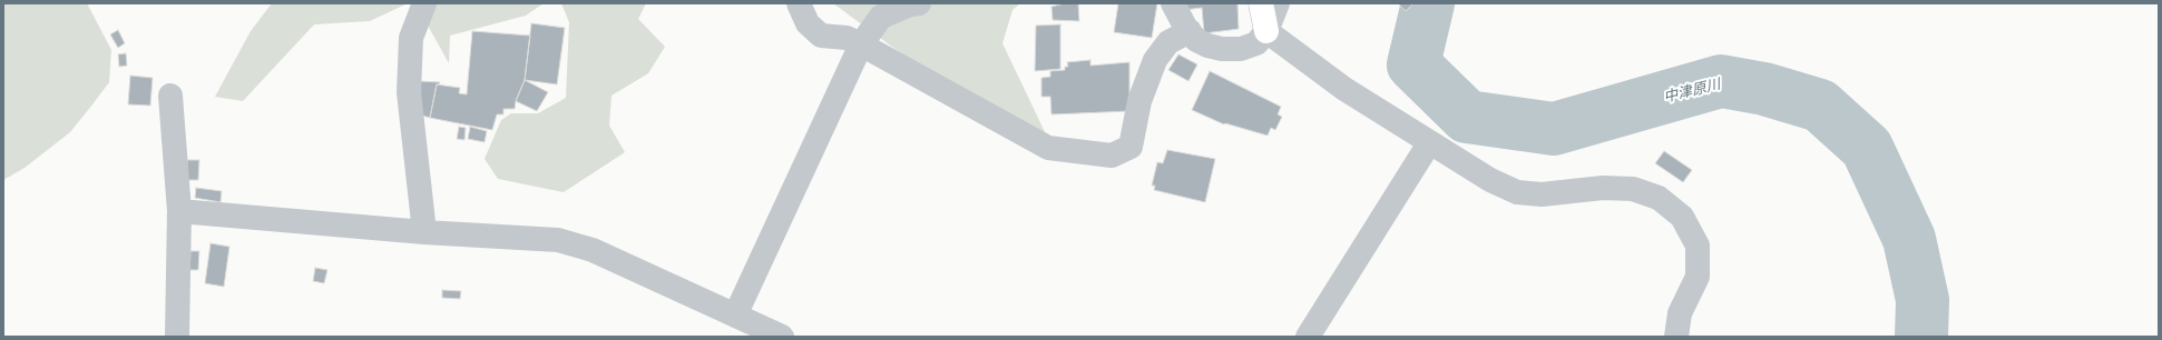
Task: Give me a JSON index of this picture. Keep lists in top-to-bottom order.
{
  "water": ["中津原川"]
}
